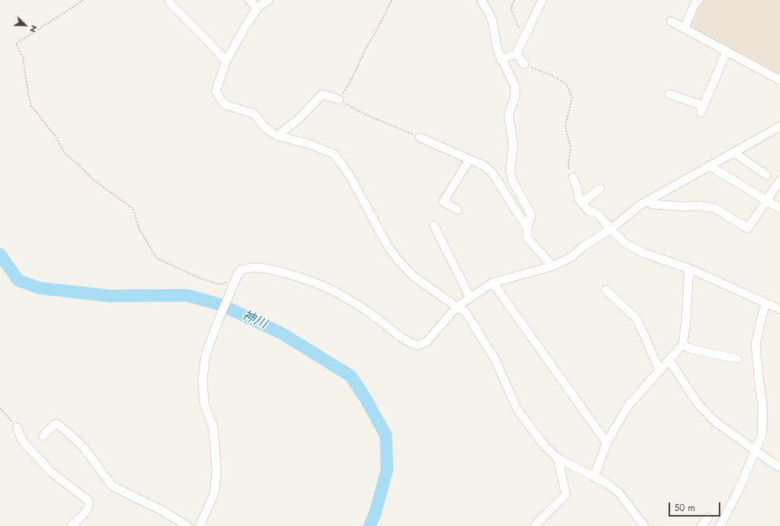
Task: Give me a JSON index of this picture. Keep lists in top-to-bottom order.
{
  "water": ["神川"],
  "scale_bar": "50 m",
  "north": "bottom right"
}
